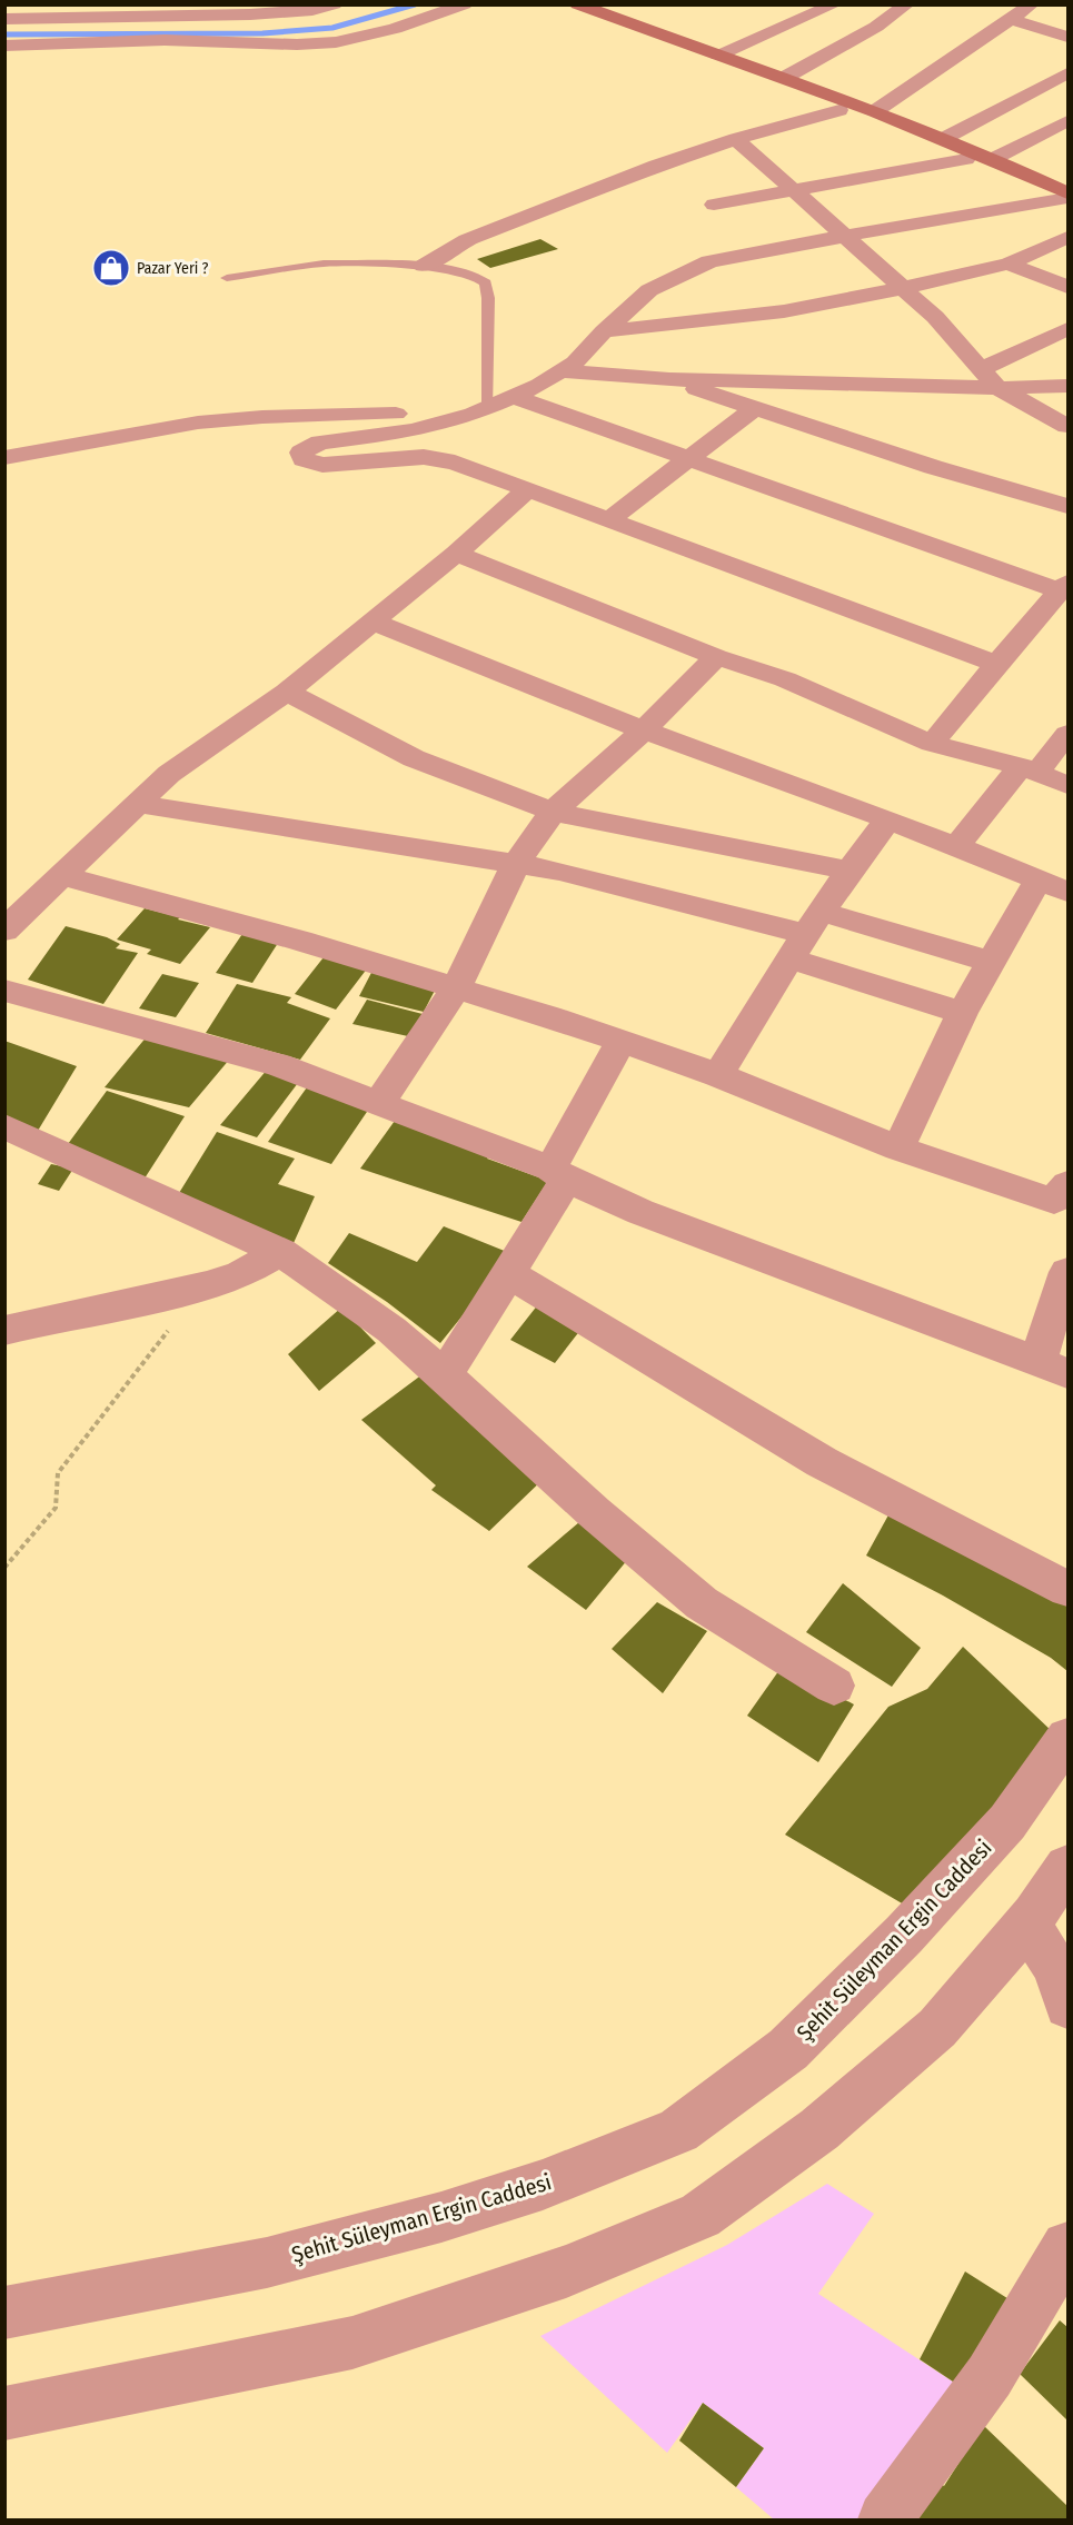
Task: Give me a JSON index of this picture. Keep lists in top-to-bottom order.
{
  "streets": {
    "street": ["Şehit Süleyman Ergin Caddesi"]
  },
  "places": {
    "shop": ["Pazar Yeri ?"]
  }
}
